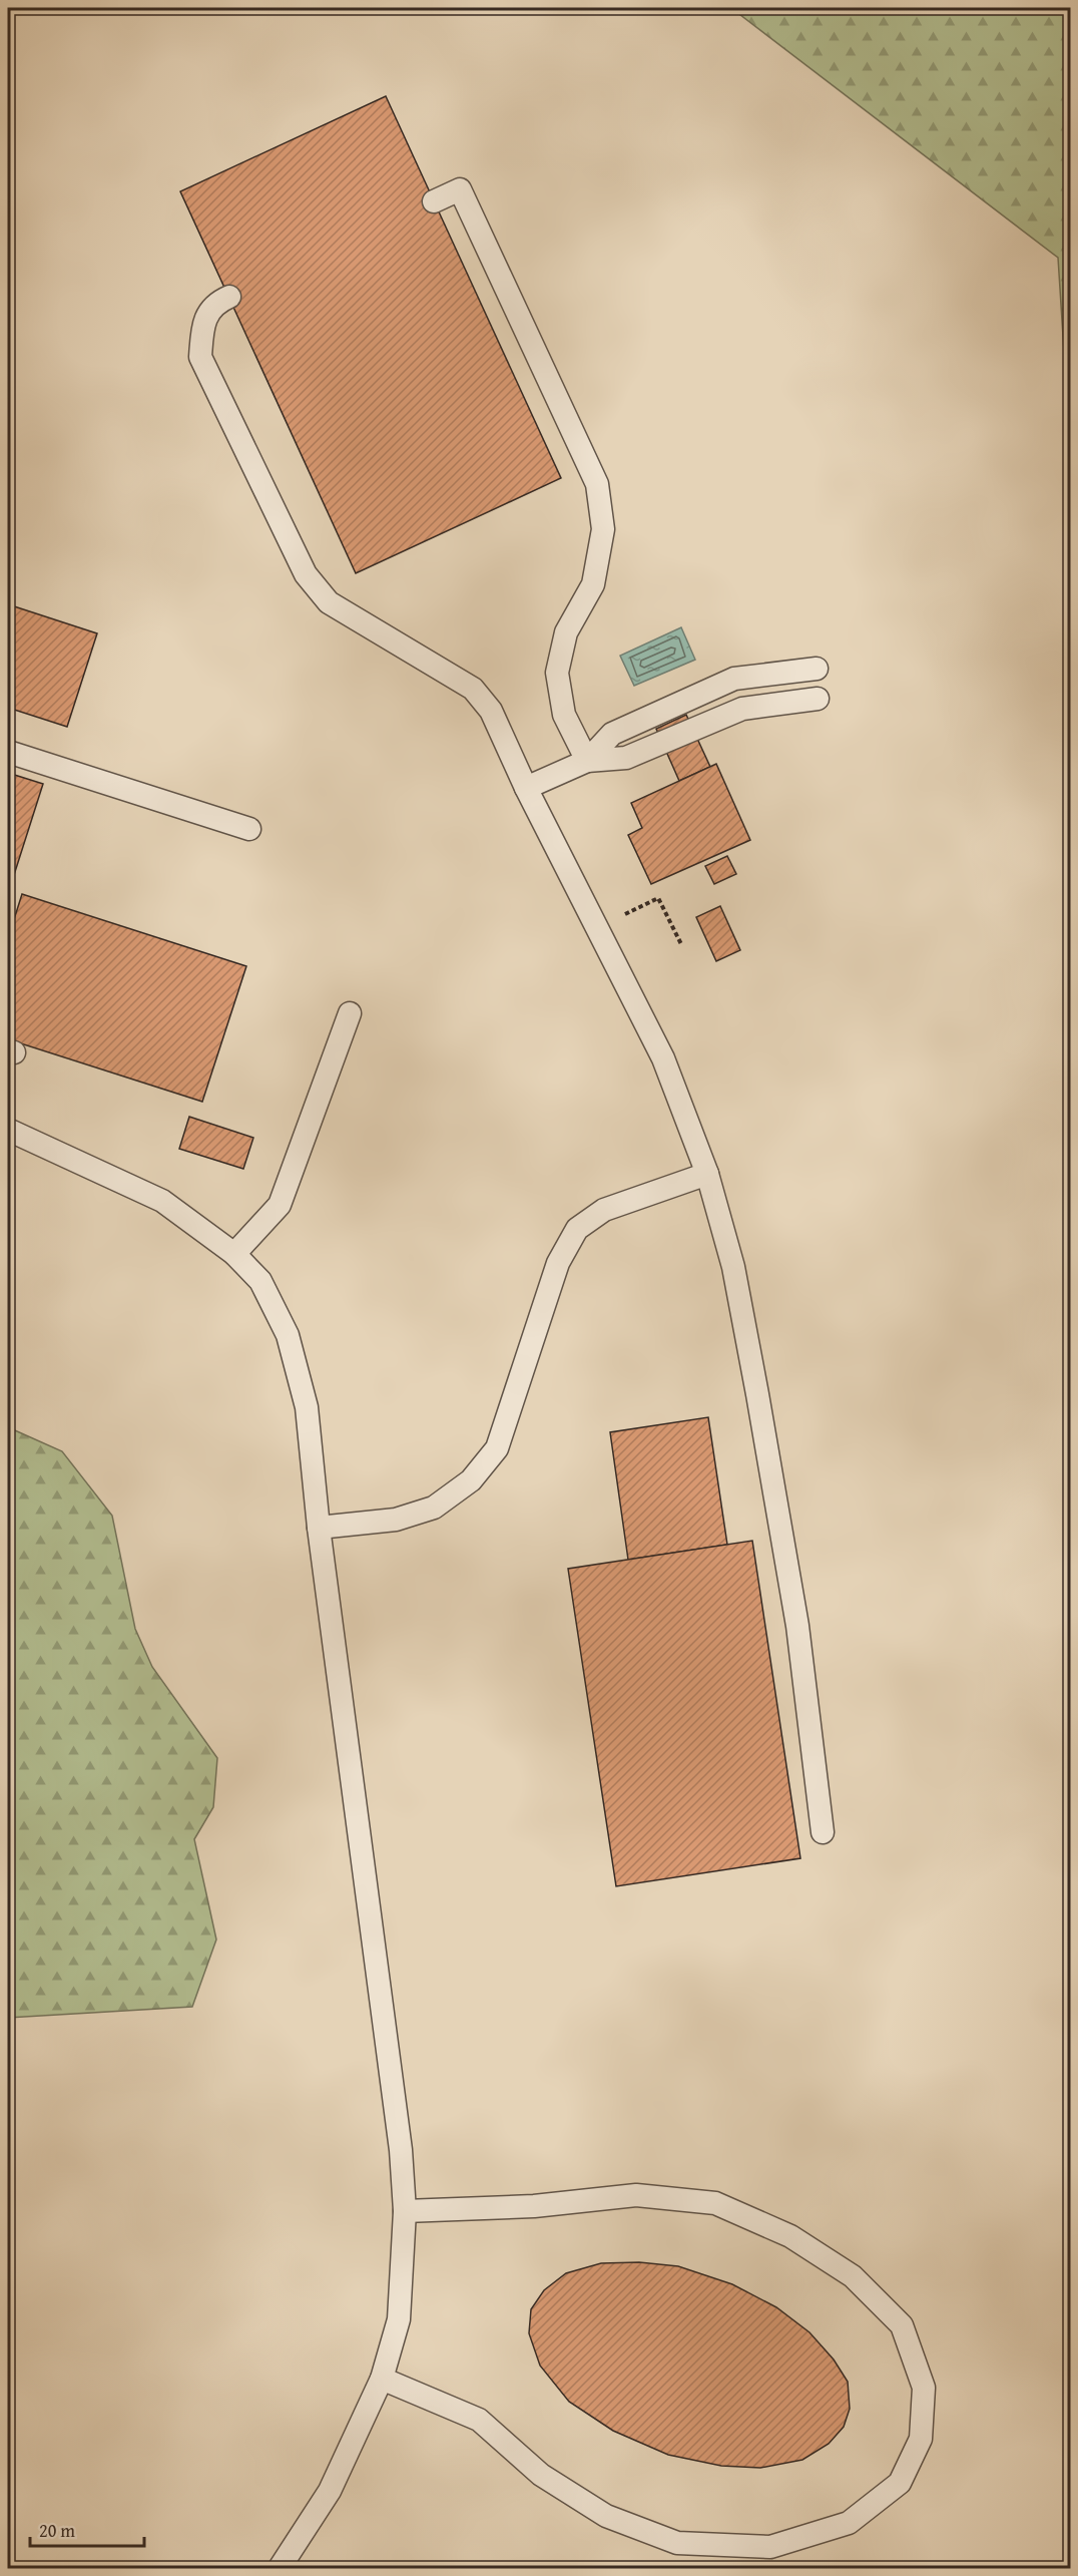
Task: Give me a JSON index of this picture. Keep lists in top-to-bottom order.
{
  "scale_bar": "20 m"
}
